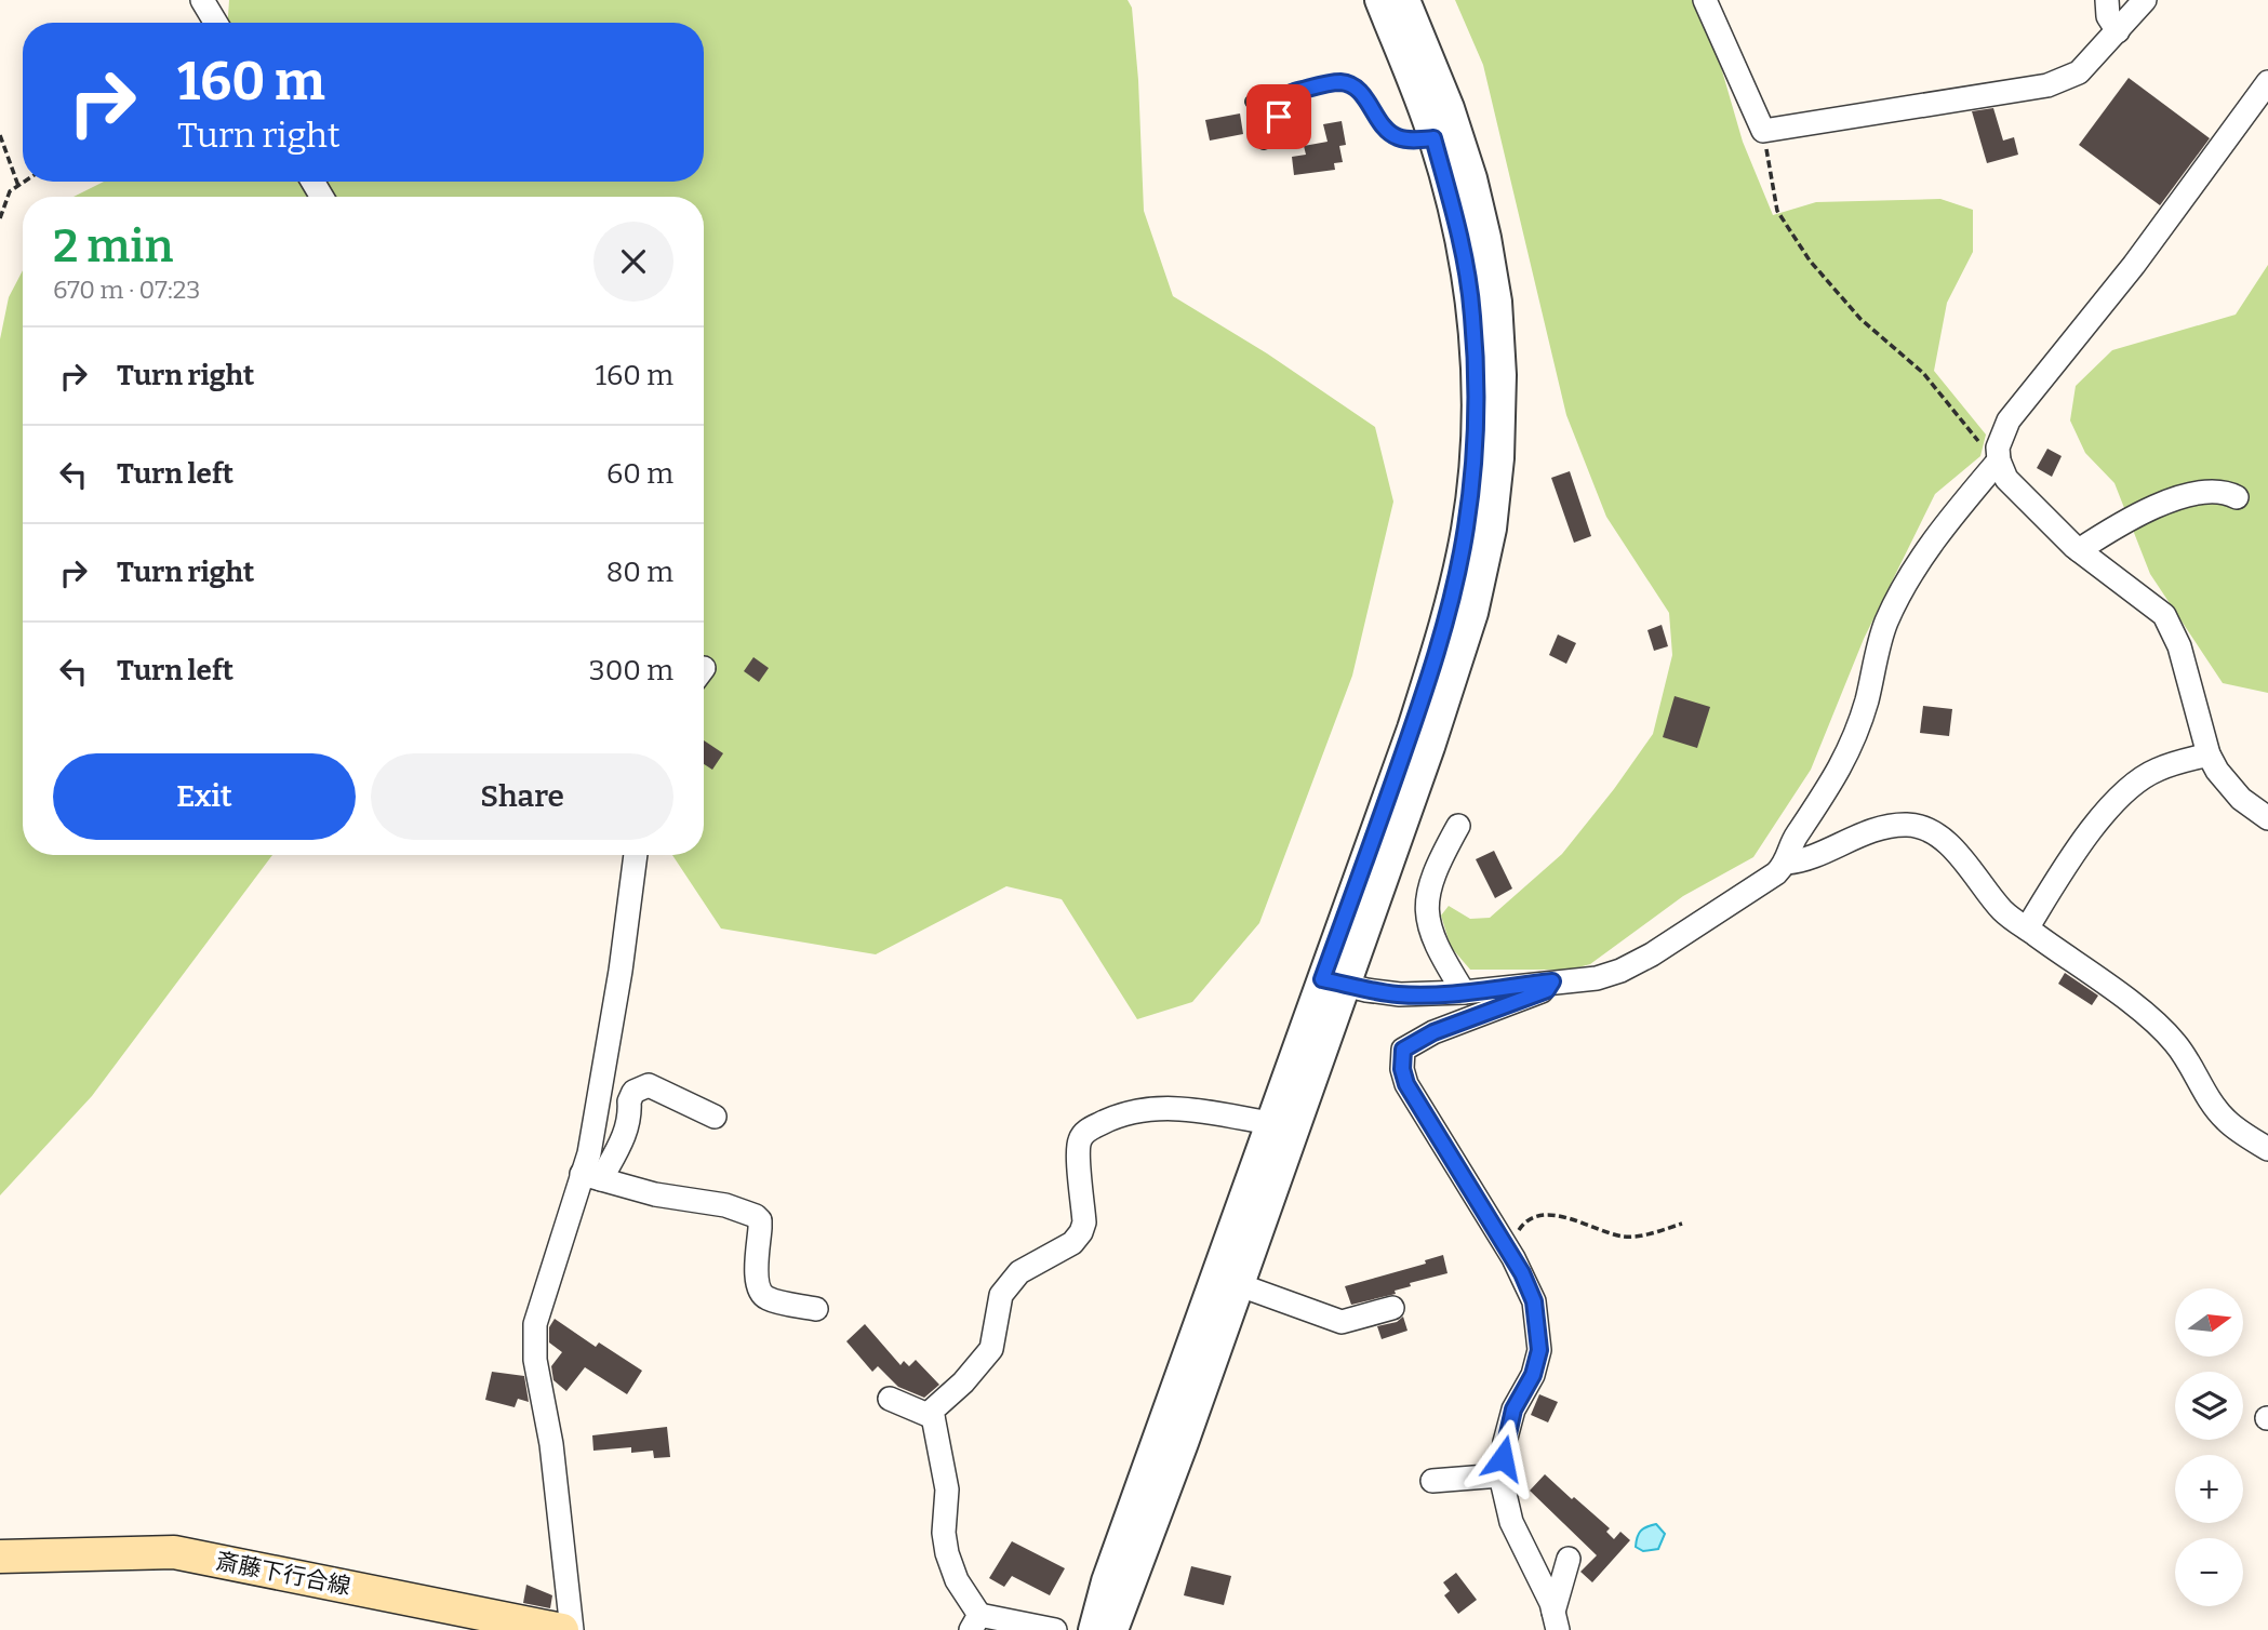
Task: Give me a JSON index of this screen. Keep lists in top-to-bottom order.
{
  "streets": {
    "main road": ["斎藤下行合線"]
  },
  "north": "right",
  "page": {
    "turn": ["160 m", "Turn right"],
    "heading": ["2 min", "670 m · 07:23"],
    "list": [
      {
        "name": "Turn right",
        "value": "160 m"
      },
      {
        "name": "Turn left",
        "value": "60 m"
      },
      {
        "name": "Turn right",
        "value": "80 m"
      },
      {
        "name": "Turn left",
        "value": "300 m"
      }
    ],
    "buttons": ["Exit", "Share"],
    "map_buttons": ["+", "−"]
  }
}
